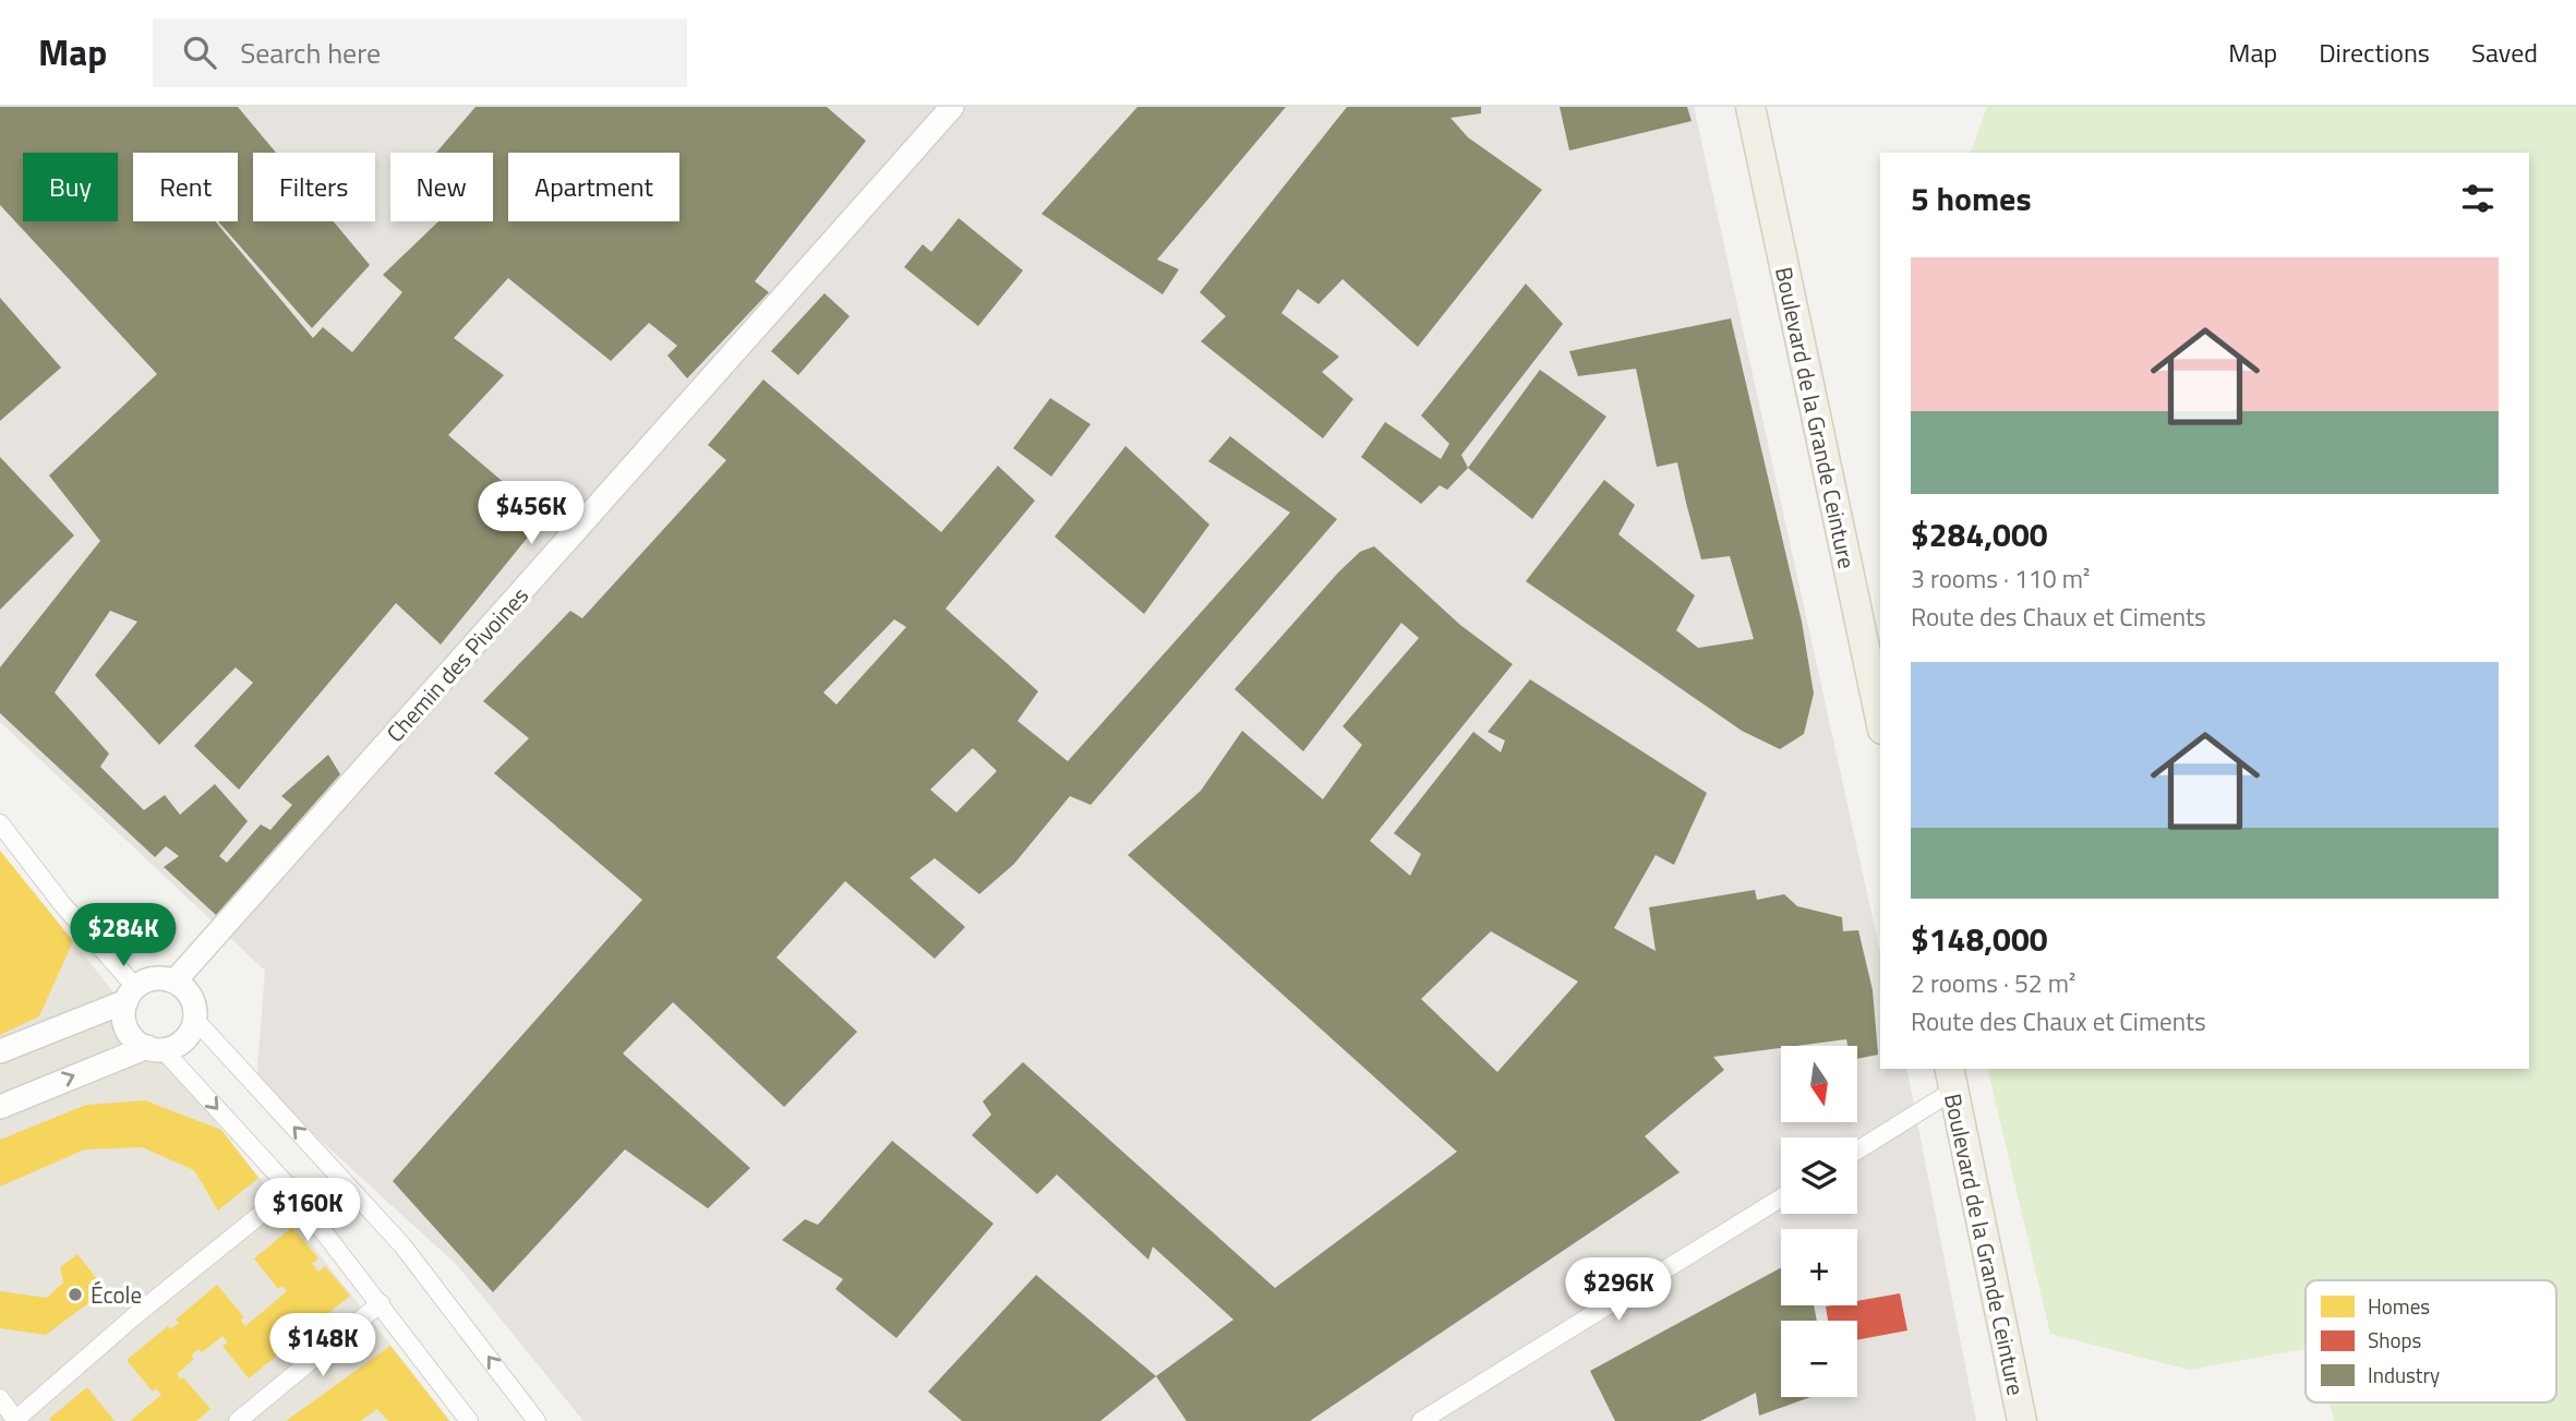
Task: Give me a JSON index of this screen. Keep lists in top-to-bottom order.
{
  "streets": {
    "main road": ["Boulevard de la Grande Ceinture"],
    "street": ["Chemin des Pivoines"]
  },
  "places": ["École"],
  "legend": ["Homes", "Shops", "Industry"],
  "north": "bottom",
  "page": {
    "header": "Map",
    "search": "Search here",
    "nav": ["Map", "Directions", "Saved"],
    "chip": [
      "Buy",
      "Rent",
      "Filters",
      "New",
      "Apartment"
    ],
    "heading": "5 homes",
    "list": [
      {
        "name": "$284,000",
        "note": "3 rooms · 110 m² · Route des Chaux et Ciments"
      },
      {
        "name": "$148,000",
        "note": "2 rooms · 52 m² · Route des Chaux et Ciments"
      }
    ],
    "price": [
      "$456K",
      "$284K",
      "$160K",
      "$296K",
      "$148K"
    ],
    "map_buttons": ["+", "−"]
  }
}
